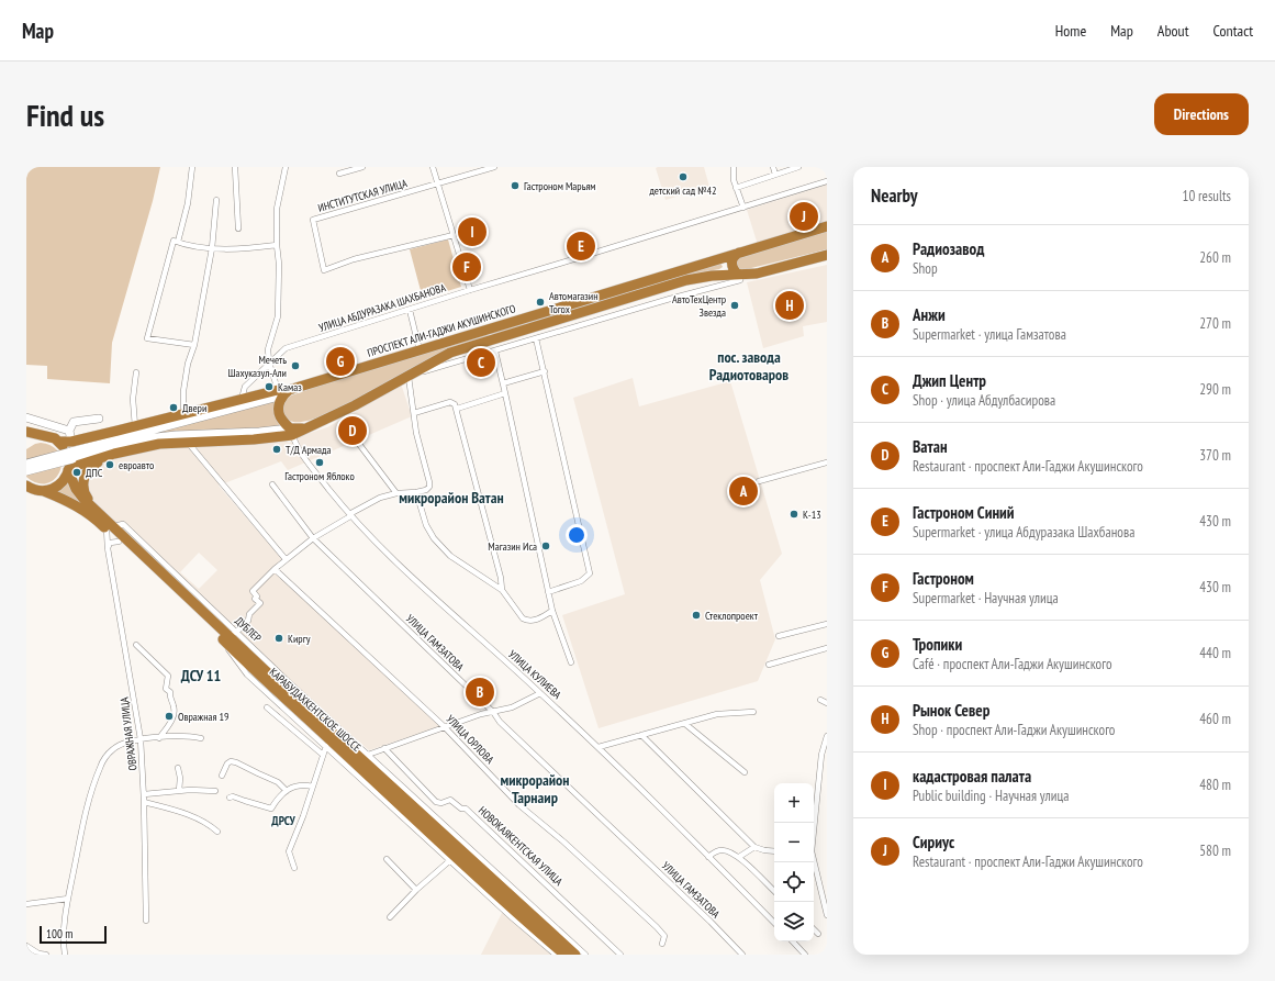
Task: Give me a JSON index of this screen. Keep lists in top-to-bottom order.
{
  "streets": {
    "highway": ["ПРОСПЕКТ АЛИ-ГАДЖИ АКУШИНСКОГО", "КАРАБУДАХКЕНТСКОЕ ШОССЕ"],
    "street": [
      "ИНСТИТУТСКАЯ УЛИЦА",
      "УЛИЦА АБДУРАЗАКА ШАХБАНОВА",
      "ДУБЛЕР",
      "УЛИЦА ГАМЗАТОВА",
      "УЛИЦА КУЛИЕВА",
      "ОВРАЖНАЯ УЛИЦА",
      "УЛИЦА ОРЛОВА",
      "НОВОКАЯКЕНТСКАЯ УЛИЦА"
    ]
  },
  "crossings": [
    ["УЛИЦА АБДУРАЗАКА ШАХБАНОВА", "ПРОСПЕКТ АЛИ-ГАДЖИ АКУШИНСКОГО"],
    ["ПРОСПЕКТ АЛИ-ГАДЖИ АКУШИНСКОГО", "УЛИЦА КУЛИЕВА"],
    ["ПРОСПЕКТ АЛИ-ГАДЖИ АКУШИНСКОГО", "КАРАБУДАХКЕНТСКОЕ ШОССЕ"],
    ["ДУБЛЕР", "КАРАБУДАХКЕНТСКОЕ ШОССЕ"],
    ["КАРАБУДАХКЕНТСКОЕ ШОССЕ", "ОВРАЖНАЯ УЛИЦА"]
  ],
  "districts": [
    "пос. завода Радиотоваров",
    "микрорайон Ватан",
    "ДСУ 11",
    "микрорайон Тарнаир",
    "ДРСУ"
  ],
  "places": [
    "детский сад №42",
    "Гастроном Марьям",
    "Автомагазин Тогох",
    "АвтоТехЦентр Звезда",
    "Мечеть Шахуказул-Али",
    "Камаз",
    "Двери",
    "Т/Д Армада",
    "Гастроном Яблоко",
    "евроавто",
    "ДПС",
    "К-13",
    "Магазин Иса",
    "Стеклопроект",
    "Киргу",
    "Овражная 19"
  ],
  "scale_bar": "100 m",
  "page": {
    "header": "Map",
    "nav": [
      "Home",
      "Map",
      "About",
      "Contact"
    ],
    "buttons": "Directions",
    "title": "Find us",
    "heading": ["Nearby", "10 results"],
    "pins": [
      "J",
      "I",
      "E",
      "F",
      "H",
      "G",
      "C",
      "D",
      "A",
      "B"
    ],
    "list": [
      {
        "mark": "A",
        "name": "Радиозавод",
        "note": "Shop",
        "value": "260 m"
      },
      {
        "mark": "B",
        "name": "Анжи",
        "note": "Supermarket · улица Гамзатова",
        "value": "270 m"
      },
      {
        "mark": "C",
        "name": "Джип Центр",
        "note": "Shop · улица Абдулбасирова",
        "value": "290 m"
      },
      {
        "mark": "D",
        "name": "Ватан",
        "note": "Restaurant · проспект Али-Гаджи Акушинского",
        "value": "370 m"
      },
      {
        "mark": "E",
        "name": "Гастроном Синий",
        "note": "Supermarket · улица Абдуразака Шахбанова",
        "value": "430 m"
      },
      {
        "mark": "F",
        "name": "Гастроном",
        "note": "Supermarket · Научная улица",
        "value": "430 m"
      },
      {
        "mark": "G",
        "name": "Тропики",
        "note": "Café · проспект Али-Гаджи Акушинского",
        "value": "440 m"
      },
      {
        "mark": "H",
        "name": "Рынок Север",
        "note": "Shop · проспект Али-Гаджи Акушинского",
        "value": "460 m"
      },
      {
        "mark": "I",
        "name": "кадастровая палата",
        "note": "Public building · Научная улица",
        "value": "480 m"
      },
      {
        "mark": "J",
        "name": "Сириус",
        "note": "Restaurant · проспект Али-Гаджи Акушинского",
        "value": "580 m"
      }
    ],
    "map_buttons": ["+", "−"],
    "scale": "100 m"
  }
}
